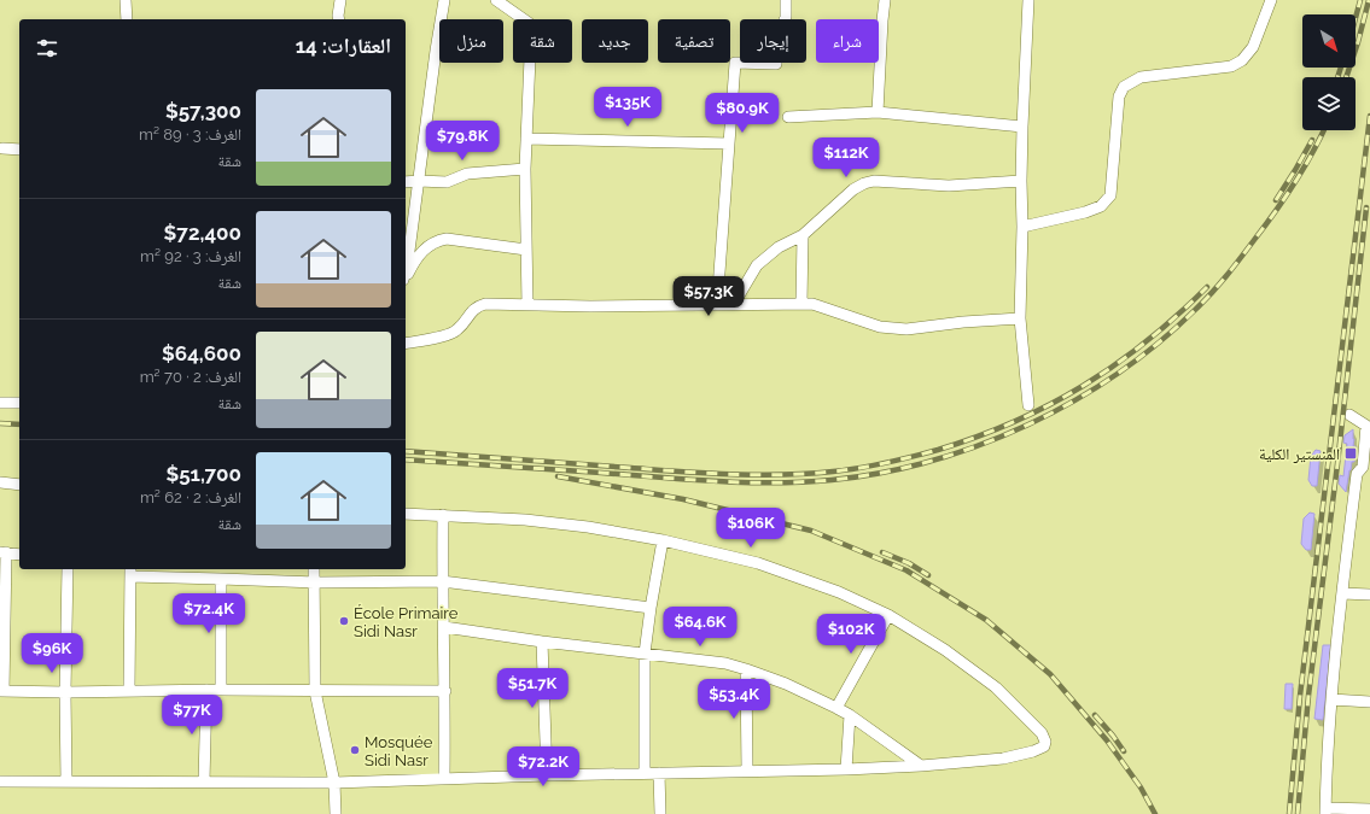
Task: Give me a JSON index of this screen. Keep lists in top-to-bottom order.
{
  "places": {
    "transit": ["المنستير الكلية"],
    "other": ["École Primaire Sidi Nasr", "Mosquée Sidi Nasr"]
  },
  "north": "bottom right",
  "page": {
    "chip": [
      "شراء",
      "إيجار",
      "تصفية",
      "جديد",
      "شقة",
      "منزل"
    ],
    "heading": "العقارات: 14",
    "list": [
      {
        "name": "$57,300",
        "note": "الغرف: 3 · 89 m² · شقة"
      },
      {
        "name": "$72,400",
        "note": "الغرف: 3 · 92 m² · شقة"
      },
      {
        "name": "$64,600",
        "note": "الغرف: 2 · 70 m² · شقة"
      },
      {
        "name": "$51,700",
        "note": "الغرف: 2 · 62 m² · شقة"
      }
    ],
    "price": [
      "$135K",
      "$80.9K",
      "$79.8K",
      "$112K",
      "$57.3K",
      "$106K",
      "$72.4K",
      "$64.6K",
      "$102K",
      "$96K",
      "$51.7K",
      "$53.4K",
      "$77K",
      "$72.2K"
    ]
  }
}
